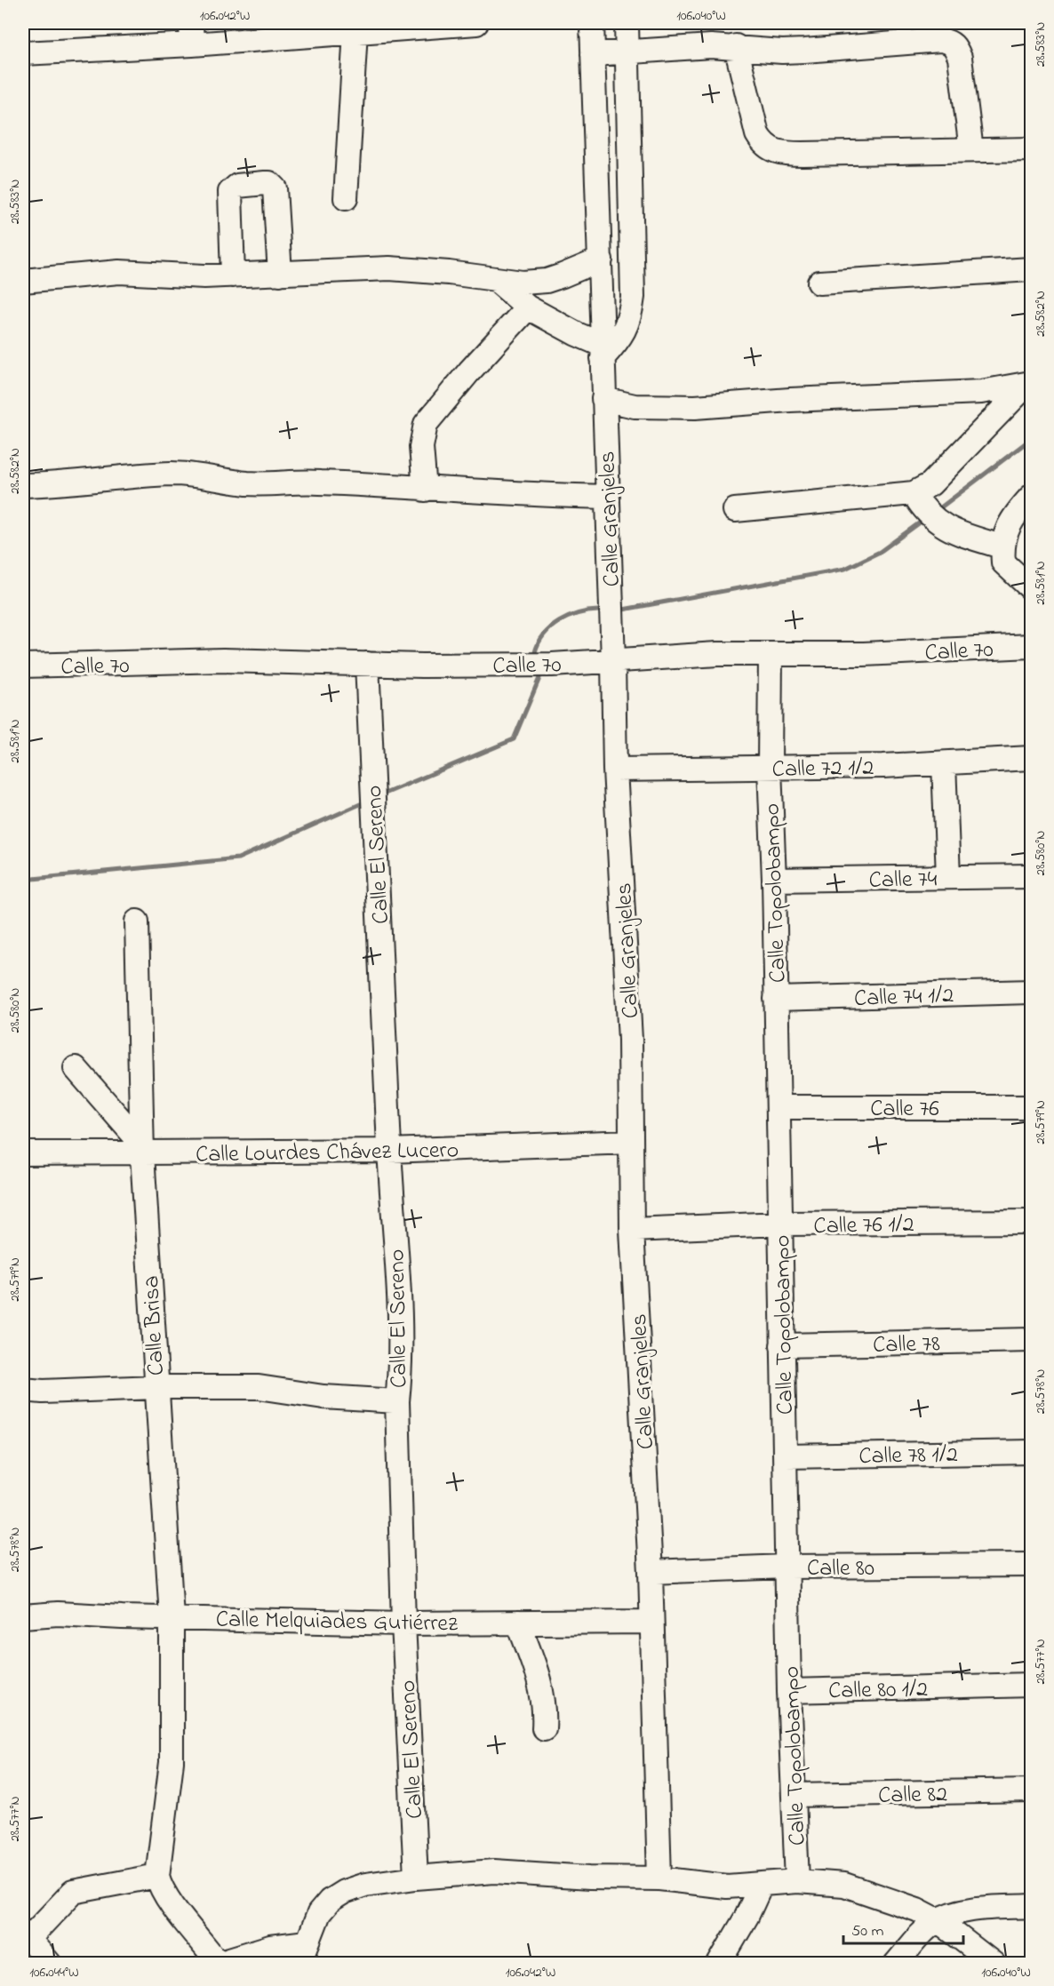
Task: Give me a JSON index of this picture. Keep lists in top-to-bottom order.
{
  "streets": {
    "street": [
      "Calle Granjeles",
      "Calle 70",
      "Calle 72 1/2",
      "Calle El Sereno",
      "Calle 74",
      "Calle Topolobampo",
      "Calle 74 1/2",
      "Calle 76",
      "Calle Lourdes Chávez Lucero",
      "Calle 76 1/2",
      "Calle Brisa",
      "Calle 78",
      "Calle 78 1/2",
      "Calle 80",
      "Calle Melquiades Gutiérrez",
      "Calle 80 1/2",
      "Calle 82"
    ]
  },
  "crossings": [
    ["Calle Granjeles", "Calle 70"],
    ["Calle Granjeles", "Calle 72 1/2"],
    ["Calle Granjeles", "Calle Lourdes Chávez Lucero"],
    ["Calle Granjeles", "Calle 76 1/2"],
    ["Calle Granjeles", "Calle 80"],
    ["Calle Granjeles", "Calle Melquiades Gutiérrez"],
    ["Calle 70", "Calle El Sereno"],
    ["Calle 70", "Calle Topolobampo"],
    ["Calle 72 1/2", "Calle Topolobampo"],
    ["Calle El Sereno", "Calle Lourdes Chávez Lucero"],
    ["Calle El Sereno", "Calle Melquiades Gutiérrez"],
    ["Calle 74", "Calle Topolobampo"],
    ["Calle Topolobampo", "Calle 74 1/2"],
    ["Calle Topolobampo", "Calle 76"],
    ["Calle Topolobampo", "Calle 76 1/2"],
    ["Calle Topolobampo", "Calle 78"],
    ["Calle Topolobampo", "Calle 78 1/2"],
    ["Calle Topolobampo", "Calle 80"],
    ["Calle Topolobampo", "Calle 80 1/2"],
    ["Calle Topolobampo", "Calle 82"],
    ["Calle Lourdes Chávez Lucero", "Calle Brisa"],
    ["Calle Brisa", "Calle Melquiades Gutiérrez"]
  ],
  "scale_bar": "50 m",
  "coordinates": [
    "106.042°W",
    "106.040°W",
    "28.583°N",
    "28.582°N",
    "28.581°N",
    "28.580°N",
    "28.579°N",
    "28.578°N",
    "28.577°N",
    "106.044°W"
  ]
}
